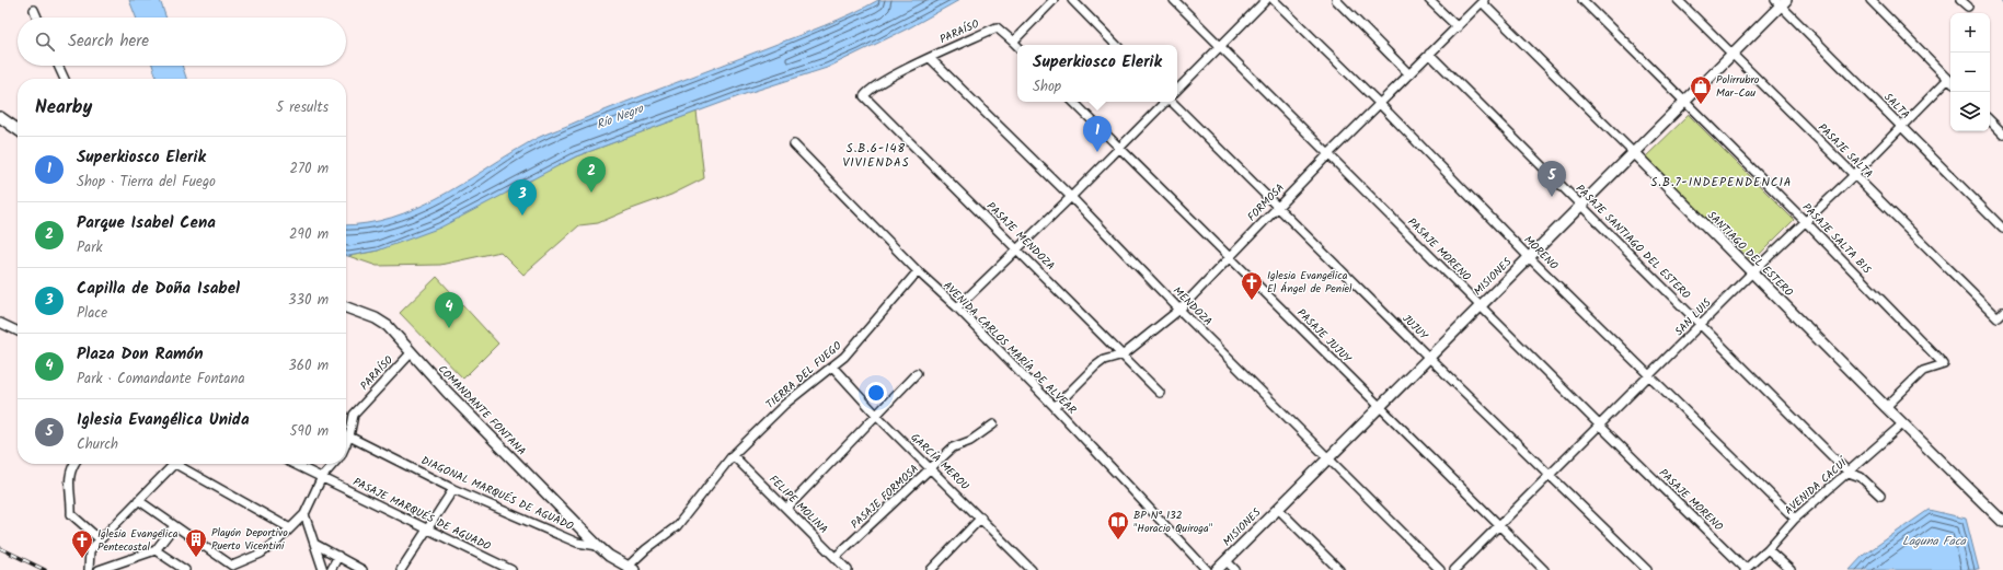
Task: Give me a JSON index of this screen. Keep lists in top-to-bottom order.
{
  "streets": {
    "street": [
      "PARAÍSO",
      "SALTA",
      "PASAJE SALTA",
      "FORMOSA",
      "PASAJE MENDOZA",
      "PASAJE SALTA BIS",
      "PASAJE SANTIAGO DEL ESTERO",
      "PASAJE MORENO",
      "MORENO",
      "SANTIAGO DEL ESTERO",
      "MISIONES",
      "MENDOZA",
      "SAN LUIS",
      "JUJUY",
      "PASAJE JUJUY",
      "AVENIDA CARLOS MARÍA DE ALVEAR",
      "TIERRA DEL FUEGO",
      "COMANDANTE FONTANA",
      "GARCÍA MEROU",
      "AVENIDA CACUÍ",
      "DIAGONAL MARQUÉS DE AGUADO",
      "PASAJE FORMOSA",
      "FELIPE MOLINA",
      "PASAJE MARQUÉS DE AGUADO"
    ]
  },
  "crossings": [
    ["PARAÍSO", "PASAJE MENDOZA"],
    ["PARAÍSO", "MENDOZA"],
    ["PARAÍSO", "COMANDANTE FONTANA"],
    ["PARAÍSO", "DIAGONAL MARQUÉS DE AGUADO"],
    ["PARAÍSO", "PASAJE MARQUÉS DE AGUADO"],
    ["SALTA", "MISIONES"],
    ["SALTA", "SAN LUIS"],
    ["PASAJE SALTA", "MISIONES"],
    ["PASAJE SALTA", "SAN LUIS"],
    ["FORMOSA", "PASAJE MENDOZA"],
    ["FORMOSA", "PASAJE SANTIAGO DEL ESTERO"],
    ["FORMOSA", "PASAJE MORENO"],
    ["FORMOSA", "MORENO"],
    ["FORMOSA", "SANTIAGO DEL ESTERO"],
    ["FORMOSA", "MENDOZA"],
    ["FORMOSA", "JUJUY"],
    ["FORMOSA", "PASAJE JUJUY"],
    ["FORMOSA", "AVENIDA CARLOS MARÍA DE ALVEAR"],
    ["PASAJE SALTA BIS", "SANTIAGO DEL ESTERO"],
    ["PASAJE SALTA BIS", "MISIONES"],
    ["PASAJE SALTA BIS", "SAN LUIS"],
    ["PASAJE SANTIAGO DEL ESTERO", "MISIONES"],
    ["PASAJE SANTIAGO DEL ESTERO", "SAN LUIS"],
    ["PASAJE SANTIAGO DEL ESTERO", "AVENIDA CACUÍ"],
    ["PASAJE MORENO", "MISIONES"],
    ["PASAJE MORENO", "SAN LUIS"],
    ["PASAJE MORENO", "AVENIDA CACUÍ"],
    ["MORENO", "MISIONES"],
    ["MORENO", "SAN LUIS"],
    ["MORENO", "AVENIDA CACUÍ"],
    ["SANTIAGO DEL ESTERO", "MISIONES"],
    ["SANTIAGO DEL ESTERO", "SAN LUIS"],
    ["SANTIAGO DEL ESTERO", "AVENIDA CACUÍ"],
    ["MISIONES", "MENDOZA"],
    ["MISIONES", "JUJUY"],
    ["MISIONES", "PASAJE JUJUY"],
    ["SAN LUIS", "JUJUY"],
    ["SAN LUIS", "PASAJE JUJUY"],
    ["AVENIDA CARLOS MARÍA DE ALVEAR", "TIERRA DEL FUEGO"],
    ["TIERRA DEL FUEGO", "GARCÍA MEROU"],
    ["TIERRA DEL FUEGO", "DIAGONAL MARQUÉS DE AGUADO"],
    ["TIERRA DEL FUEGO", "FELIPE MOLINA"],
    ["COMANDANTE FONTANA", "DIAGONAL MARQUÉS DE AGUADO"],
    ["GARCÍA MEROU", "PASAJE FORMOSA"],
    ["PASAJE FORMOSA", "FELIPE MOLINA"]
  ],
  "districts": ["S.B.6-148 VIVIENDAS", "S.B.7-INDEPENDENCIA"],
  "water": ["Río Negro", "Laguna Faca"],
  "places": {
    "shop": ["Polirrubro Mar-Cau"],
    "church": ["Iglesia Evangélica El Ángel de Peniel", "Iglesia Evangélica Pentecostal"],
    "library": ["BP N° 132 \"Horacio Quiroga\""],
    "building": ["Playón Deportivo Puerto Vicentini"]
  },
  "page": {
    "map_buttons": ["+", "−"],
    "search": "Search here",
    "popup": ["Superkiosco Elerik", "Shop"],
    "heading": ["Nearby", "5 results"],
    "pins": [
      "1",
      "2",
      "5",
      "3",
      "4"
    ],
    "list": [
      {
        "mark": "1",
        "name": "Superkiosco Elerik",
        "note": "Shop · Tierra del Fuego",
        "value": "270 m"
      },
      {
        "mark": "2",
        "name": "Parque Isabel Cena",
        "note": "Park",
        "value": "290 m"
      },
      {
        "mark": "3",
        "name": "Capilla de Doña Isabel",
        "note": "Place",
        "value": "330 m"
      },
      {
        "mark": "4",
        "name": "Plaza Don Ramón",
        "note": "Park · Comandante Fontana",
        "value": "360 m"
      },
      {
        "mark": "5",
        "name": "Iglesia Evangélica Unida",
        "note": "Church",
        "value": "590 m"
      }
    ]
  }
}
